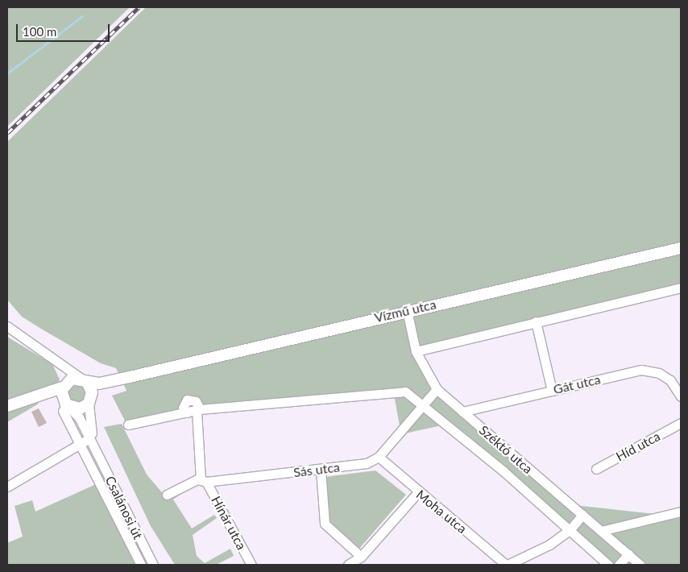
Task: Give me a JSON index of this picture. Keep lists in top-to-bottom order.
{
  "streets": {
    "main road": ["Vízmű utca"],
    "street": [
      "Gát utca",
      "Híd utca",
      "Széktó utca",
      "Sás utca",
      "Csalánosi út",
      "Moha utca",
      "Hínár utca"
    ]
  },
  "crossings": [
    ["Vízmű utca", "Széktó utca"],
    ["Gát utca", "Széktó utca"],
    ["Széktó utca", "Sás utca"],
    ["Sás utca", "Moha utca"],
    ["Sás utca", "Hínár utca"]
  ],
  "scale_bar": "100 m"
}
